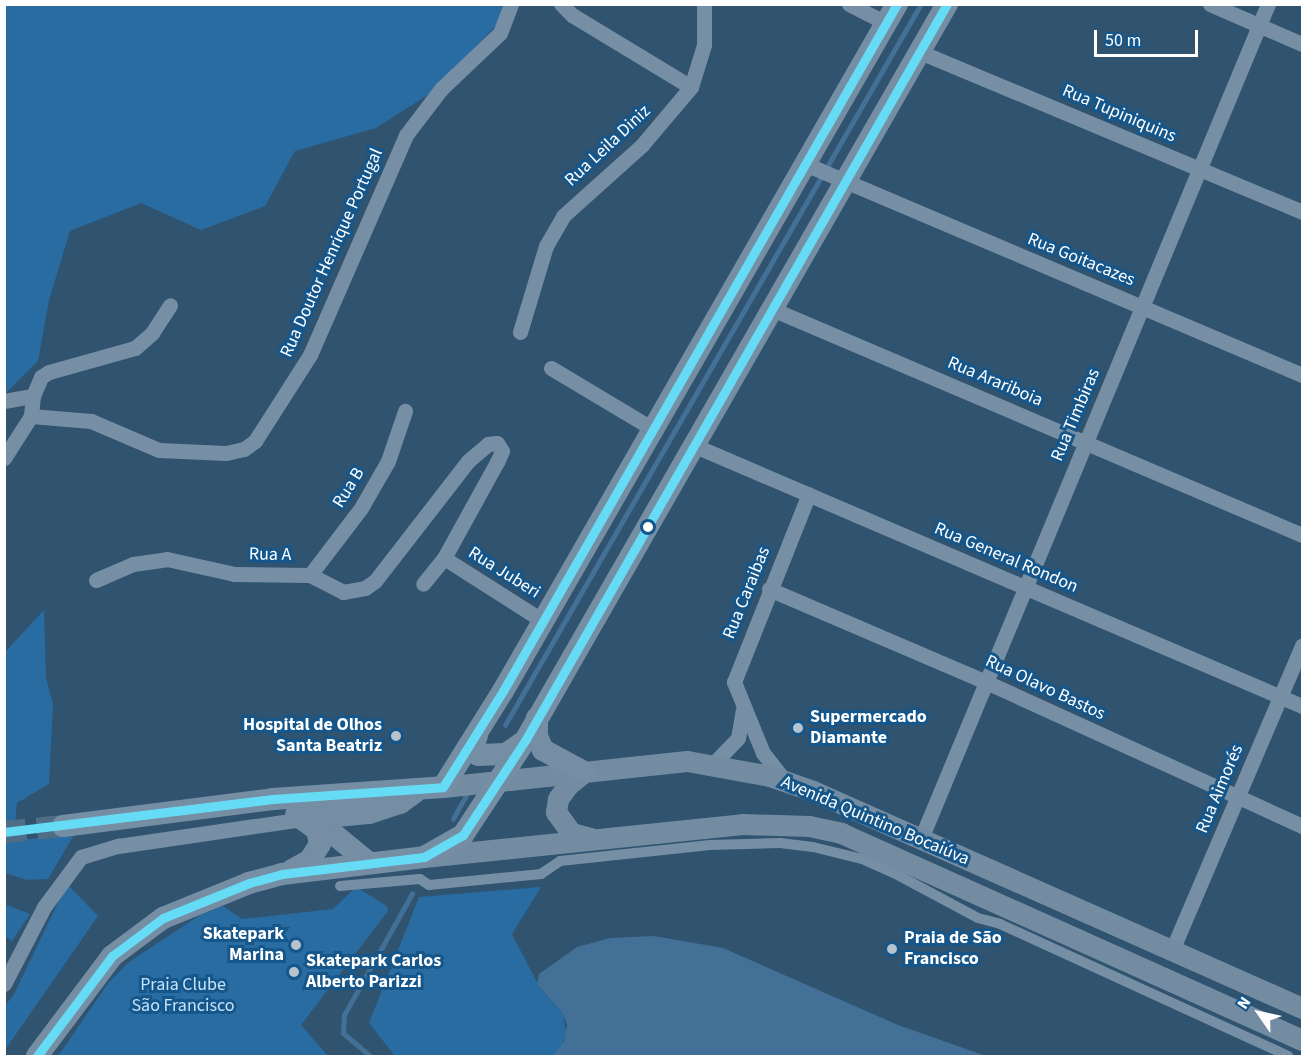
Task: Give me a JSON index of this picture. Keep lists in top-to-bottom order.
{
  "streets": {
    "main road": ["Avenida Quintino Bocaiúva"],
    "street": [
      "Rua Tupiniquins",
      "Rua Leila Diniz",
      "Rua Doutor Henrique Portugal",
      "Rua Goitacazes",
      "Rua Arariboia",
      "Rua Timbiras",
      "Rua B",
      "Rua A",
      "Rua General Rondon",
      "Rua Juberi",
      "Rua Caraibas",
      "Rua Olavo Bastos",
      "Rua Aimorés"
    ]
  },
  "crossings": [
    ["Rua Tupiniquins", "Rua Timbiras"],
    ["Rua Goitacazes", "Rua Timbiras"],
    ["Rua Arariboia", "Rua Timbiras"],
    ["Rua Timbiras", "Rua General Rondon"],
    ["Rua Timbiras", "Rua Olavo Bastos"],
    ["Rua Timbiras", "Avenida Quintino Bocaiúva"],
    ["Rua B", "Rua A"],
    ["Rua A", "Rua Juberi"],
    ["Rua General Rondon", "Rua Caraibas"],
    ["Rua General Rondon", "Rua Aimorés"],
    ["Rua Caraibas", "Rua Olavo Bastos"],
    ["Rua Caraibas", "Avenida Quintino Bocaiúva"],
    ["Rua Olavo Bastos", "Rua Aimorés"],
    ["Rua Aimorés", "Avenida Quintino Bocaiúva"]
  ],
  "parks": ["Praia Clube São Francisco"],
  "places": [
    "Supermercado Diamante",
    "Hospital de Olhos Santa Beatriz",
    "Skatepark Marina",
    "Praia de São Francisco",
    "Skatepark Carlos Alberto Parizzi"
  ],
  "scale_bar": "50 m",
  "north": "top left"
}
